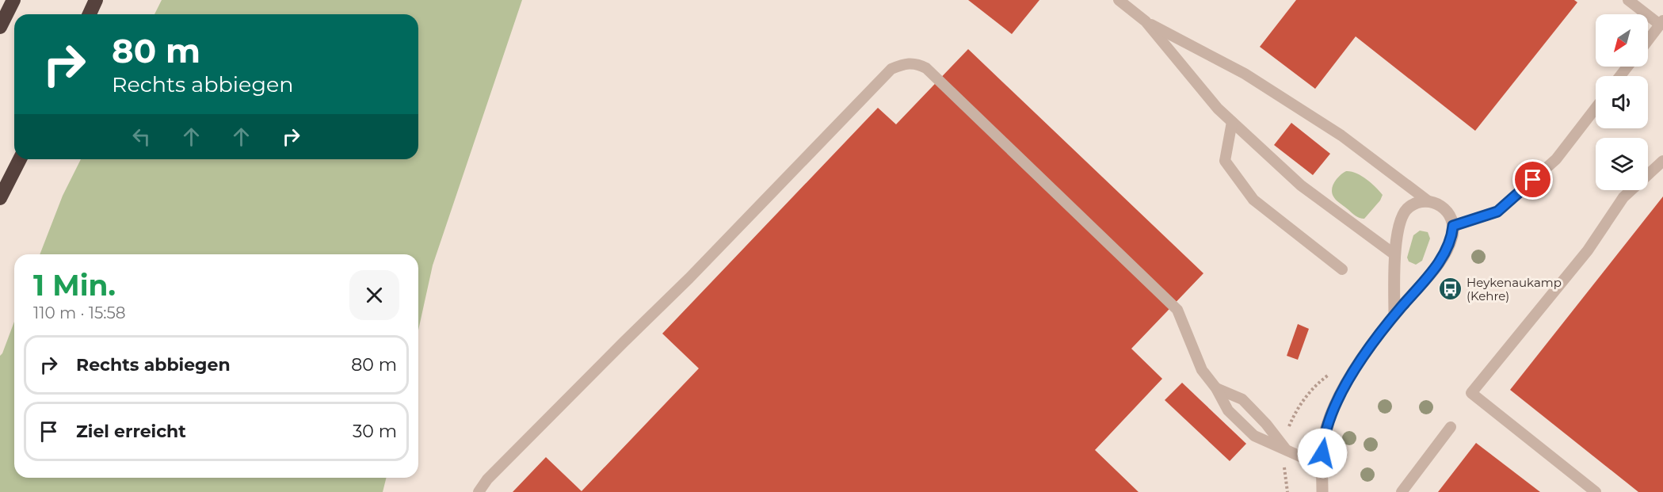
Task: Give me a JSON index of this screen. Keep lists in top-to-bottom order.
{
  "places": {
    "bus stop": ["Heykenaukamp (Kehre)"]
  },
  "north": "bottom left",
  "page": {
    "turn": ["80 m", "Rechts abbiegen"],
    "heading": ["1 Min.", "110 m · 15:58"],
    "list": [
      {
        "name": "Rechts abbiegen",
        "value": "80 m"
      },
      {
        "name": "Ziel erreicht",
        "value": "30 m"
      }
    ]
  }
}
